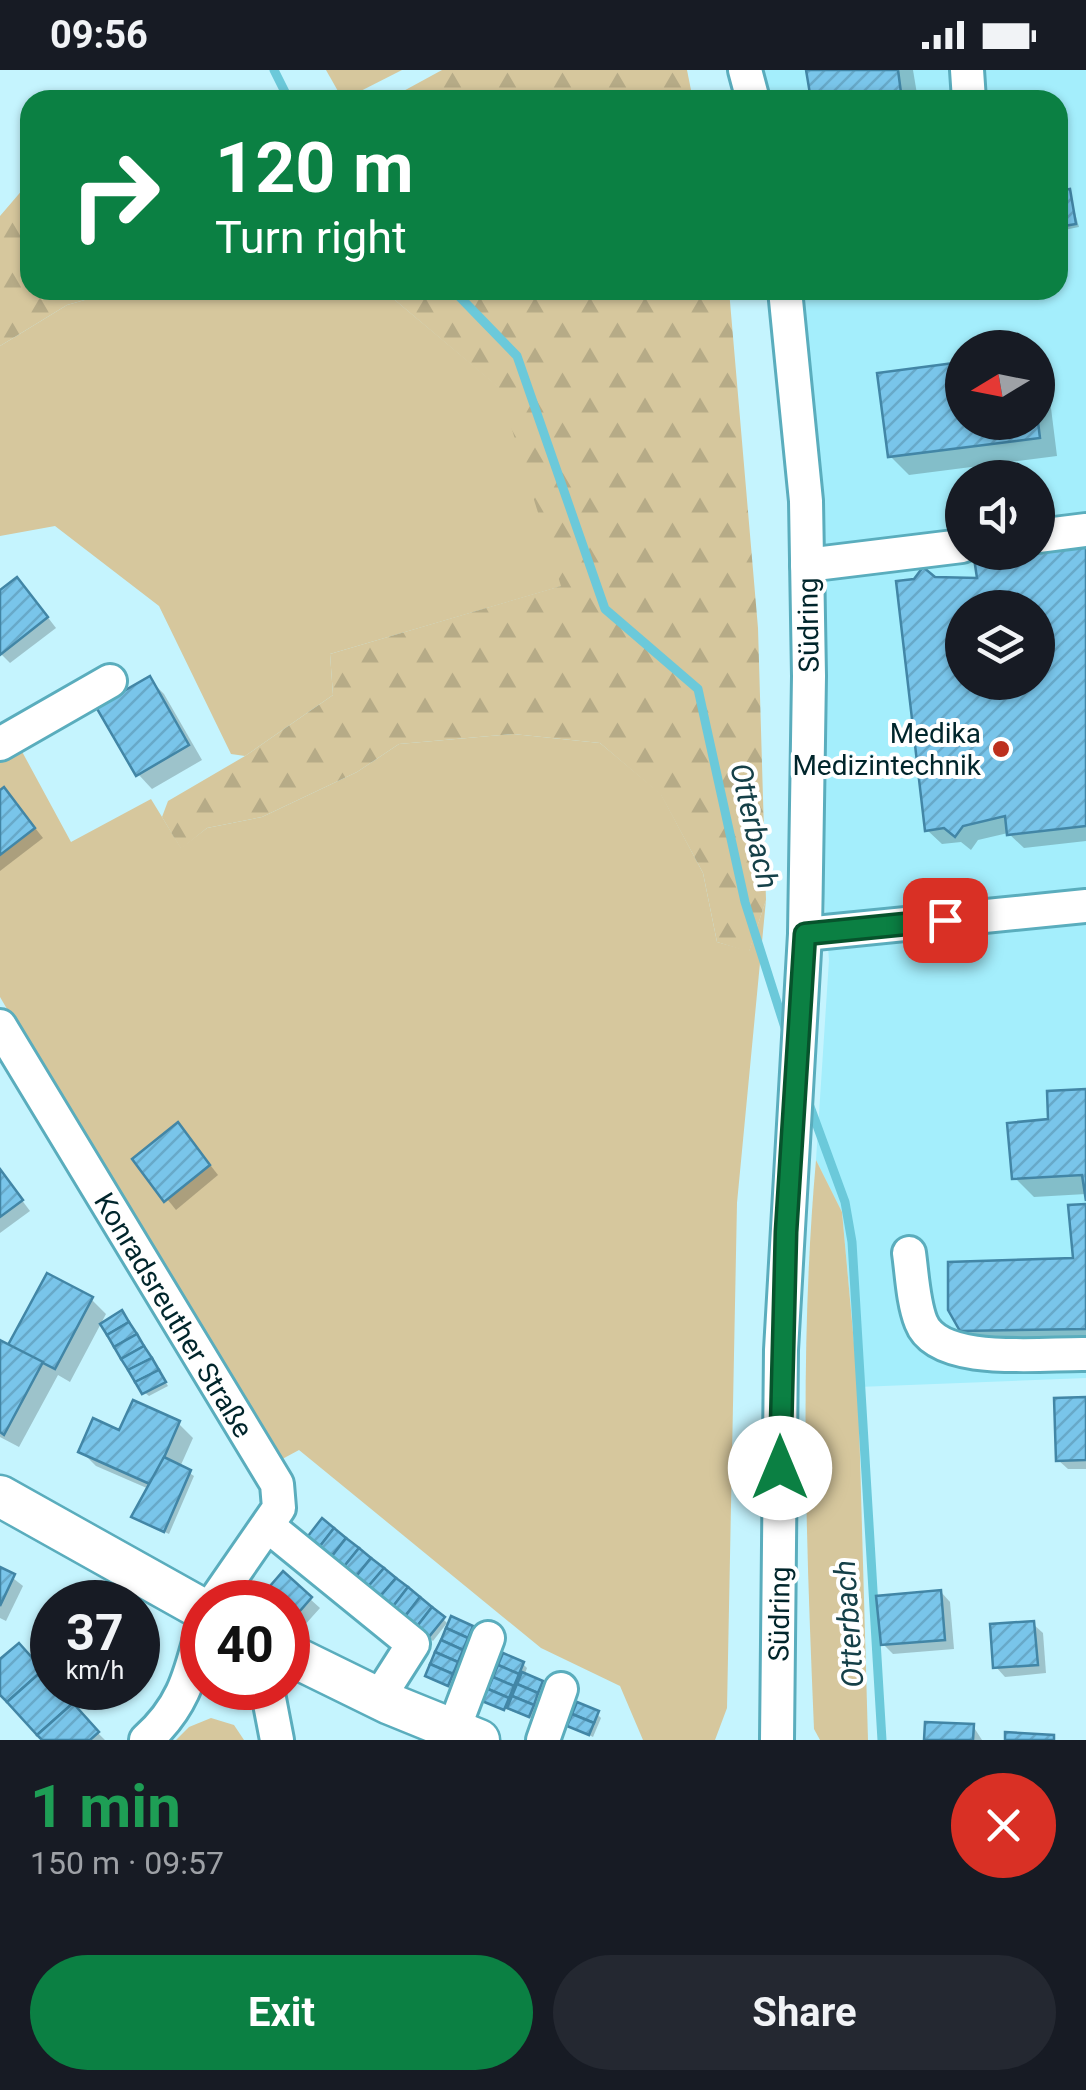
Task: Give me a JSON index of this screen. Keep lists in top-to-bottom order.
{
  "streets": {
    "street": ["Südring", "Konradsreuther Straße"]
  },
  "water": ["Otterbach"],
  "places": ["Medika Medizintechnik"],
  "north": "left",
  "page": {
    "status": "09:56",
    "turn": ["120 m", "Turn right"],
    "speed": "37 km/h",
    "limit": "40",
    "heading": ["1 min", "150 m · 09:57"],
    "buttons": ["Exit", "Share"]
  }
}
